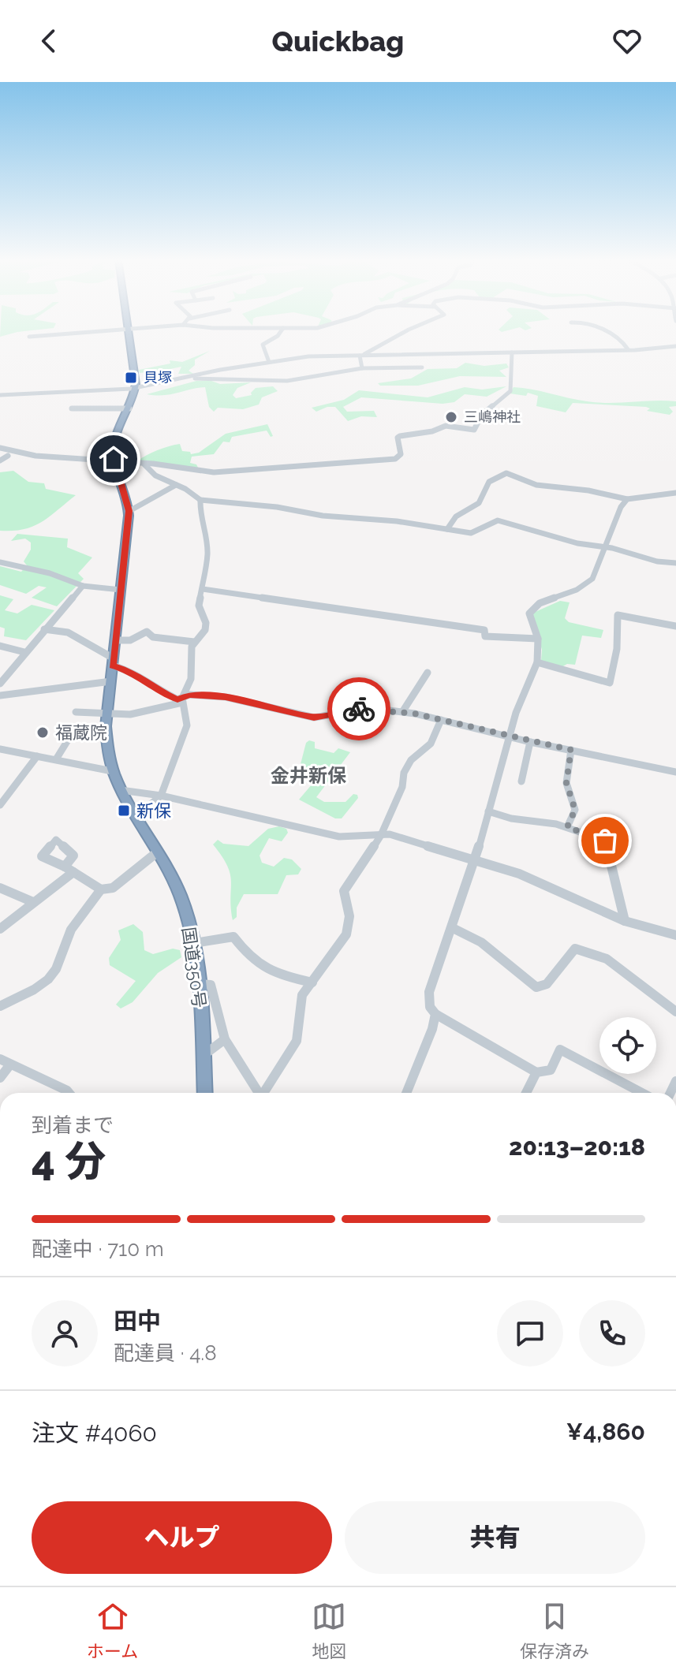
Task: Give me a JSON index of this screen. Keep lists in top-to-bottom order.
{
  "streets": {
    "highway": ["国道350号"]
  },
  "districts": ["金井新保"],
  "places": {
    "transit": ["貝塚", "新保"],
    "other": ["三嶋神社", "福蔵院"]
  },
  "page": {
    "header": "Quickbag",
    "heading": ["4 分", "到着まで", "20:13–20:18"],
    "panel": [
      "田中",
      "配達員 · 4.8",
      "注文 #4060",
      "¥4,860"
    ],
    "bar": "配達中 · 710 m",
    "buttons": ["ヘルプ", "共有"],
    "tabs": ["ホーム", "地図", "保存済み"]
  }
}
